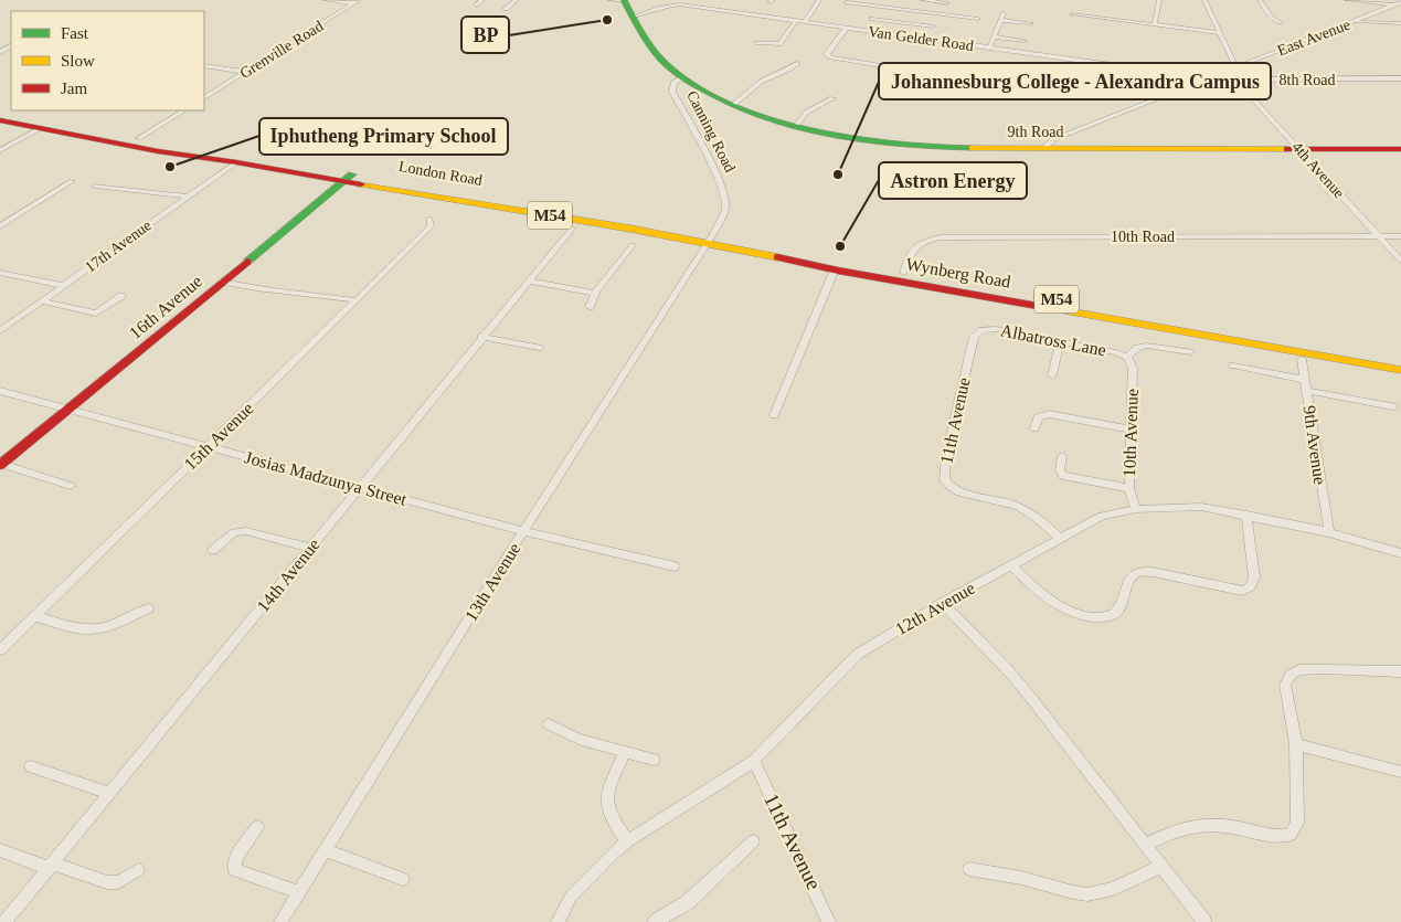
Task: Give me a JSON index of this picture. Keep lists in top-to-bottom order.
{
  "streets": {
    "main road": [
      "Canning Road",
      "9th Road",
      "London Road",
      "M54",
      "Wynberg Road",
      "16th Avenue"
    ],
    "street": [
      "East Avenue",
      "Van Gelder Road",
      "Grenville Road",
      "8th Road",
      "4th Avenue",
      "10th Road",
      "17th Avenue",
      "Albatross Lane",
      "11th Avenue",
      "10th Avenue",
      "15th Avenue",
      "9th Avenue",
      "Josias Madzunya Street",
      "14th Avenue",
      "13th Avenue",
      "12th Avenue"
    ]
  },
  "crossings": [
    ["East Avenue", "Van Gelder Road"],
    ["East Avenue", "8th Road"],
    ["East Avenue", "9th Road"],
    ["Van Gelder Road", "8th Road"],
    ["Van Gelder Road", "Canning Road"],
    ["8th Road", "4th Avenue"],
    ["Canning Road", "9th Road"],
    ["Canning Road", "London Road"],
    ["Canning Road", "Wynberg Road"],
    ["Canning Road", "13th Avenue"],
    ["9th Road", "4th Avenue"],
    ["4th Avenue", "10th Road"],
    ["London Road", "17th Avenue"],
    ["London Road", "Wynberg Road"],
    ["London Road", "16th Avenue"],
    ["London Road", "13th Avenue"],
    ["10th Road", "Wynberg Road"],
    ["Wynberg Road", "13th Avenue"],
    ["16th Avenue", "Josias Madzunya Street"],
    ["Albatross Lane", "11th Avenue"],
    ["Albatross Lane", "10th Avenue"],
    ["11th Avenue", "12th Avenue"],
    ["10th Avenue", "12th Avenue"],
    ["15th Avenue", "Josias Madzunya Street"],
    ["9th Avenue", "12th Avenue"],
    ["Josias Madzunya Street", "14th Avenue"],
    ["Josias Madzunya Street", "13th Avenue"]
  ],
  "places": [
    "BP",
    "Iphutheng Primary School",
    "Johannesburg College - Alexandra Campus",
    "Astron Energy"
  ],
  "legend": ["Fast", "Slow", "Jam"]
}
